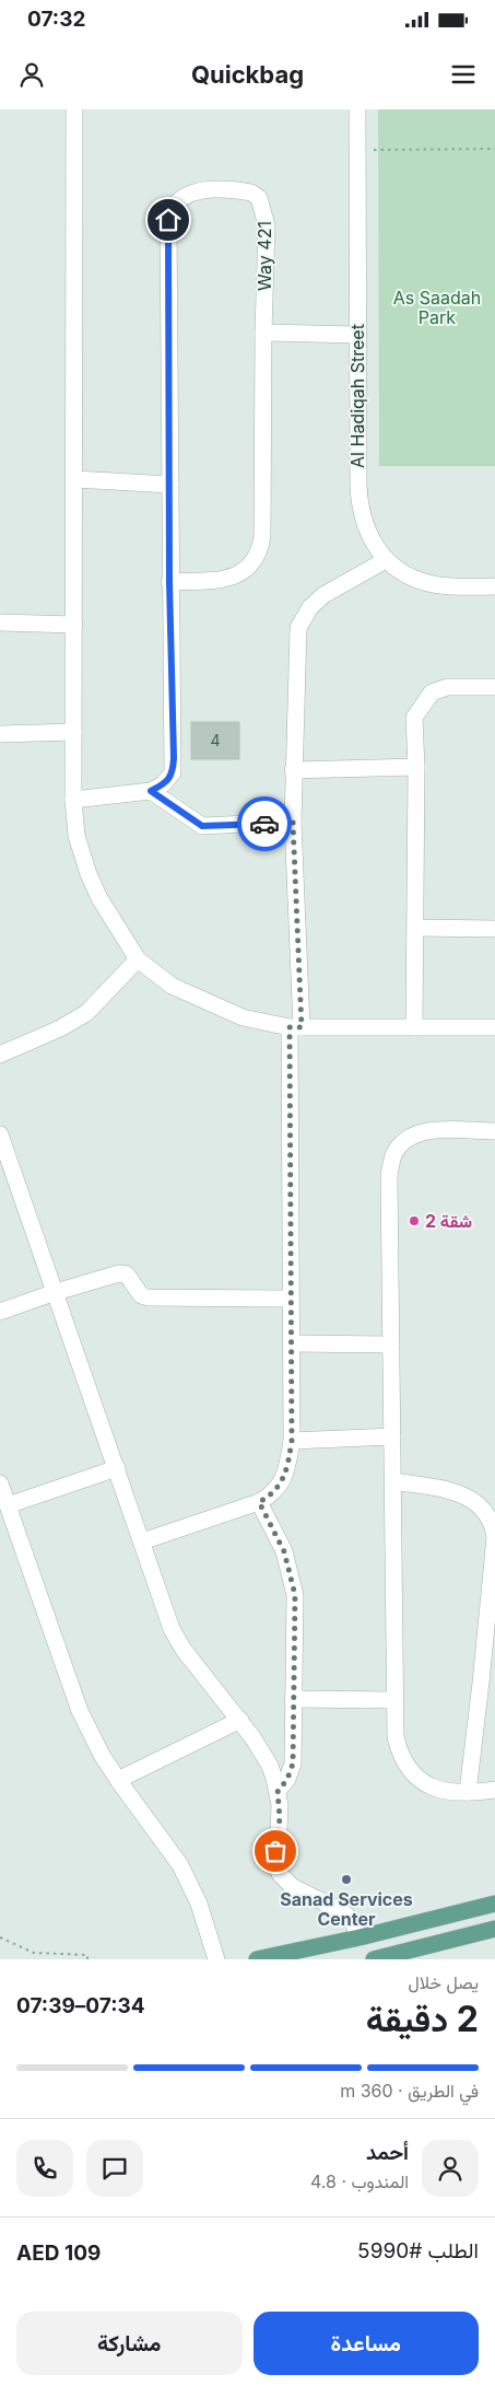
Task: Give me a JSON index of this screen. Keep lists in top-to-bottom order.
{
  "streets": {
    "street": ["Way 421", "Al Hadiqah Street"]
  },
  "parks": ["As Saadah Park"],
  "places": ["شقة 2", "Sanad Services Center"],
  "house_numbers": ["4"],
  "page": {
    "status": "07:32",
    "header": "Quickbag",
    "heading": ["2 دقيقة", "يصل خلال", "07:34–07:39"],
    "panel": [
      "أحمد",
      "المندوب · 4.8",
      "الطلب #5990",
      "AED 109"
    ],
    "bar": "في الطريق · 360 m",
    "buttons": ["مساعدة", "مشاركة"]
  }
}
